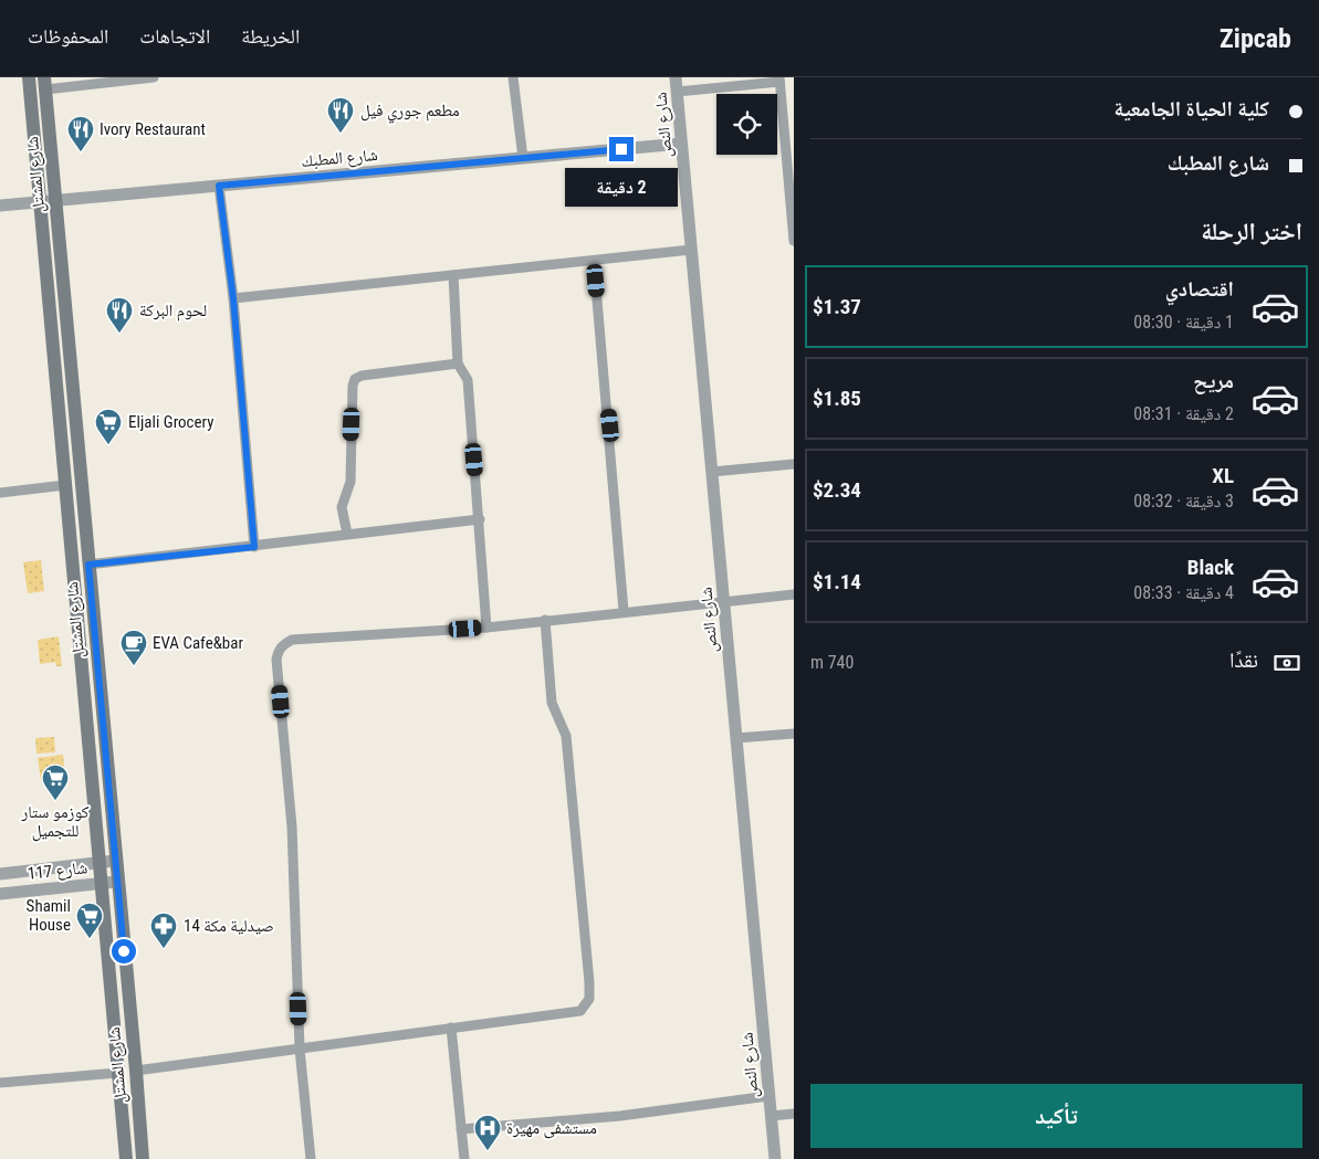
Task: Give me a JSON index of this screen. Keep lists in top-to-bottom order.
{
  "streets": {
    "main road": ["شارع المشتل"],
    "street": ["شارع النص", "شارع المطبك", "شارع 117"]
  },
  "crossings": [
    ["شارع النص", "شارع المطبك"],
    ["شارع المطبك", "شارع المشتل"],
    ["شارع المشتل", "شارع 117"]
  ],
  "places": {
    "restaurant": ["مطعم جوري فيل", "Ivory Restaurant", "لحوم البركة"],
    "supermarket": ["Eljali Grocery", "كوزمو ستار للتجميل", "Shamil House"],
    "cafe": ["EVA Cafe&bar"],
    "pharmacy": ["صيدلية مكة 14"],
    "hospital": ["مستشفى مهيرة"]
  },
  "page": {
    "header": "Zipcab",
    "nav": ["الخريطة", "الاتجاهات", "المحفوظات"],
    "banner": ["كلية الحياة الجامعية", "شارع المطبك"],
    "bubble": "2 دقيقة",
    "heading": "اختر الرحلة",
    "list": [
      {
        "name": "اقتصادي",
        "note": "1 دقيقة · 08:30",
        "value": "$1.37"
      },
      {
        "name": "مريح",
        "note": "2 دقيقة · 08:31",
        "value": "$1.85"
      },
      {
        "name": "XL",
        "note": "3 دقيقة · 08:32",
        "value": "$2.34"
      },
      {
        "name": "Black",
        "note": "4 دقيقة · 08:33",
        "value": "$1.14"
      }
    ],
    "pay": ["نقدًا", "740 m"],
    "buttons": "تأكيد"
  }
}
